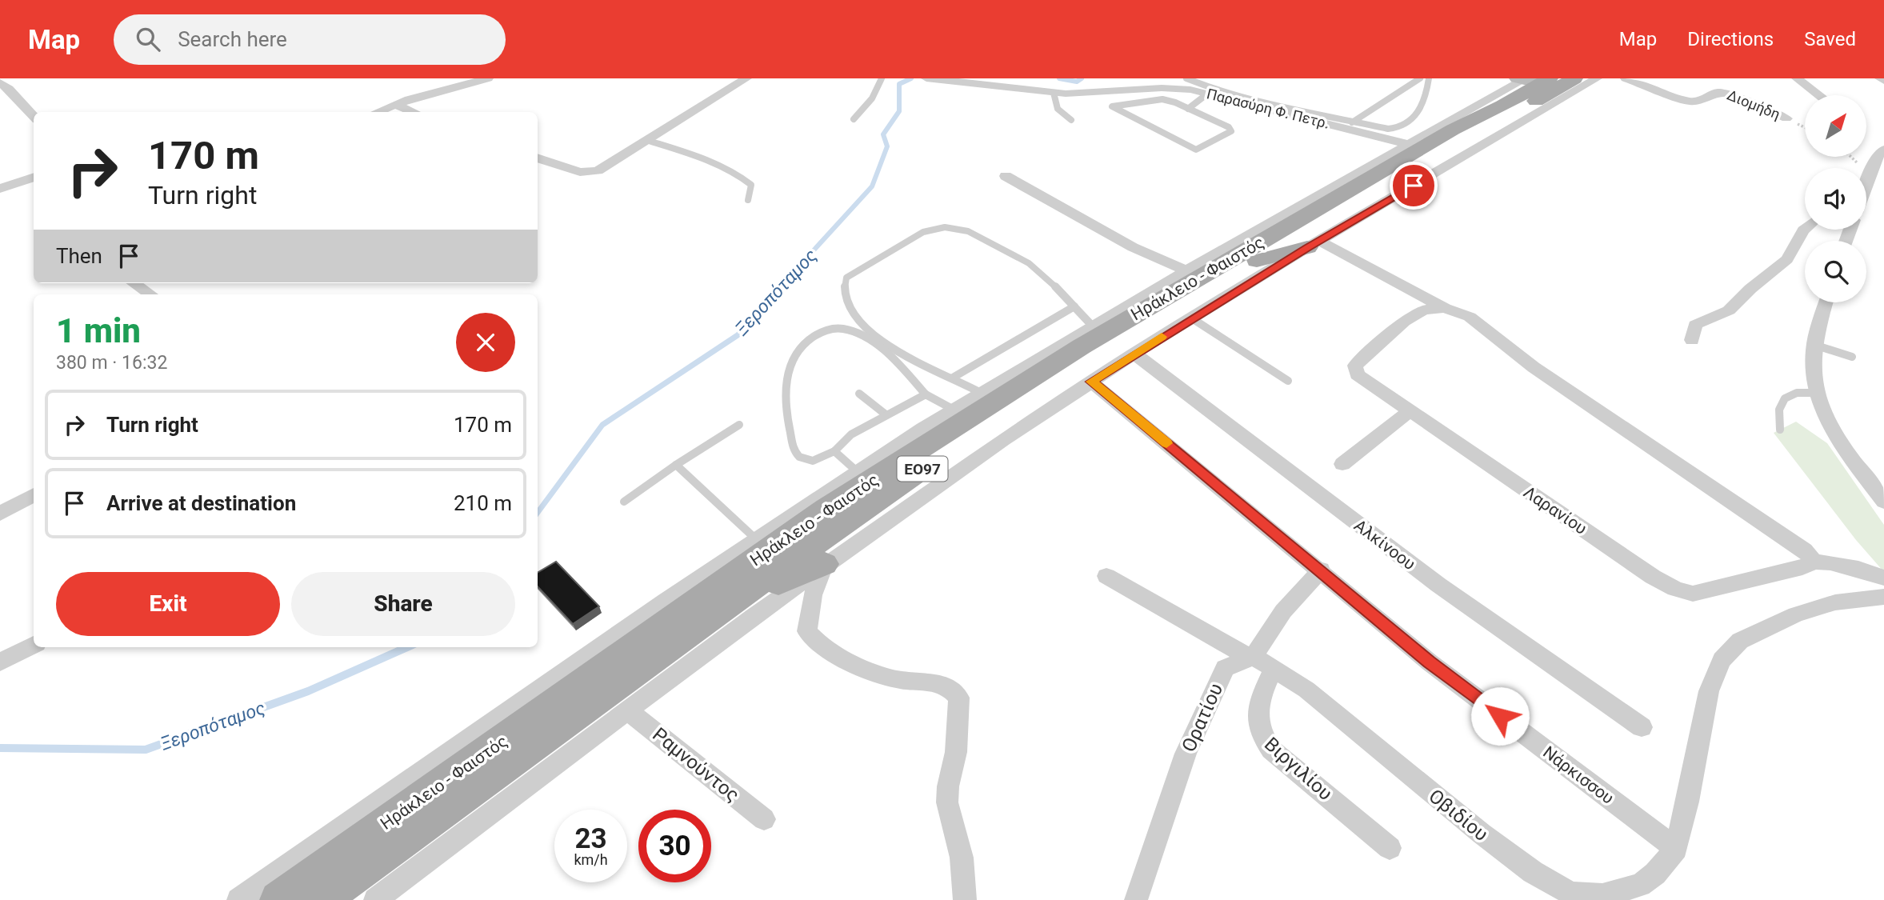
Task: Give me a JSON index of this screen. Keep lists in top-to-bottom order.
{
  "streets": {
    "main road": ["Ηράκλειο - Φαιστός", "ΕΟ97"],
    "street": [
      "Διομήδη",
      "Παρασύρη Φ. Πετρ.",
      "Λαρανίου",
      "Αλκίνοου",
      "Ορατίου",
      "Ραμνούντος",
      "Βιργιλίου",
      "Νάρκισσου",
      "Οβιδίου"
    ]
  },
  "crossings": [
    ["Ορατίου", "Οβιδίου"],
    ["Βιργιλίου", "Οβιδίου"],
    ["Νάρκισσου", "Οβιδίου"]
  ],
  "water": ["Ξεροπόταμος"],
  "north": "top right",
  "page": {
    "header": "Map",
    "search": "Search here",
    "nav": ["Map", "Directions", "Saved"],
    "turn": ["170 m", "Turn right"],
    "then": "Then",
    "heading": ["1 min", "380 m · 16:32"],
    "list": [
      {
        "name": "Turn right",
        "value": "170 m"
      },
      {
        "name": "Arrive at destination",
        "value": "210 m"
      }
    ],
    "buttons": ["Exit", "Share"],
    "speed": "23 km/h",
    "limit": "30"
  }
}
